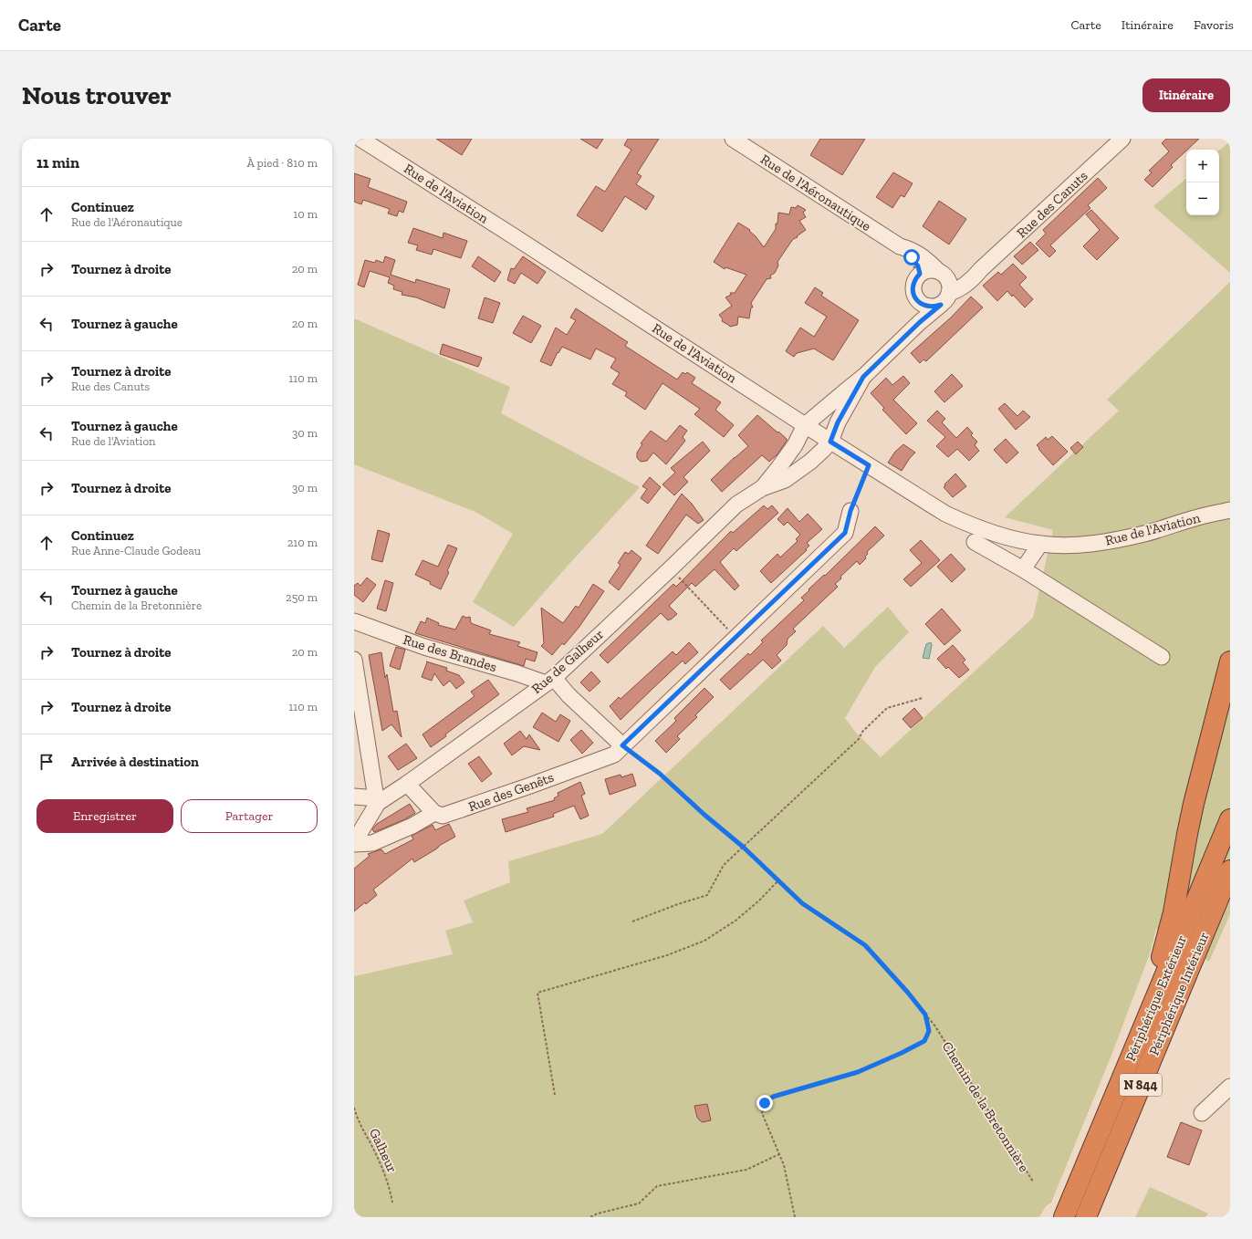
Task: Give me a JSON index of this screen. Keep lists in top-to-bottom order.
{
  "streets": {
    "highway": ["Périphérique Intérieur", "Périphérique Extérieur", "N 844"],
    "street": [
      "Rue de l'Aéronautique",
      "Rue de l'Aviation",
      "Rue des Canuts",
      "Rue des Brandes",
      "Rue de Galheur",
      "Rue des Genêts"
    ],
    "path": ["Chemin de la Bretonnière", "Galheur"]
  },
  "crossings": [
    ["Rue de l'Aéronautique", "Rue des Canuts"],
    ["Rue de l'Aviation", "Rue des Canuts"],
    ["Rue de l'Aviation", "Rue de Galheur"],
    ["Rue des Canuts", "Rue de Galheur"],
    ["Rue des Brandes", "Rue de Galheur"],
    ["Rue des Genêts", "Chemin de la Bretonnière"]
  ],
  "page": {
    "header": "Carte",
    "nav": ["Carte", "Itinéraire", "Favoris"],
    "buttons": [
      "Itinéraire",
      ["Enregistrer", "Partager"]
    ],
    "title": "Nous trouver",
    "heading": ["11 min", "À pied · 810 m"],
    "map_buttons": ["+", "−"],
    "list": [
      ["Continuez", "Rue de l'Aéronautique", "10 m"],
      ["Tournez à droite", "20 m"],
      ["Tournez à gauche", "20 m"],
      ["Tournez à droite", "Rue des Canuts", "110 m"],
      ["Tournez à gauche", "Rue de l'Aviation", "30 m"],
      ["Tournez à droite", "30 m"],
      ["Continuez", "Rue Anne-Claude Godeau", "210 m"],
      ["Tournez à gauche", "Chemin de la Bretonnière", "250 m"],
      ["Tournez à droite", "20 m"],
      ["Tournez à droite", "110 m"],
      "Arrivée à destination"
    ]
  }
}
